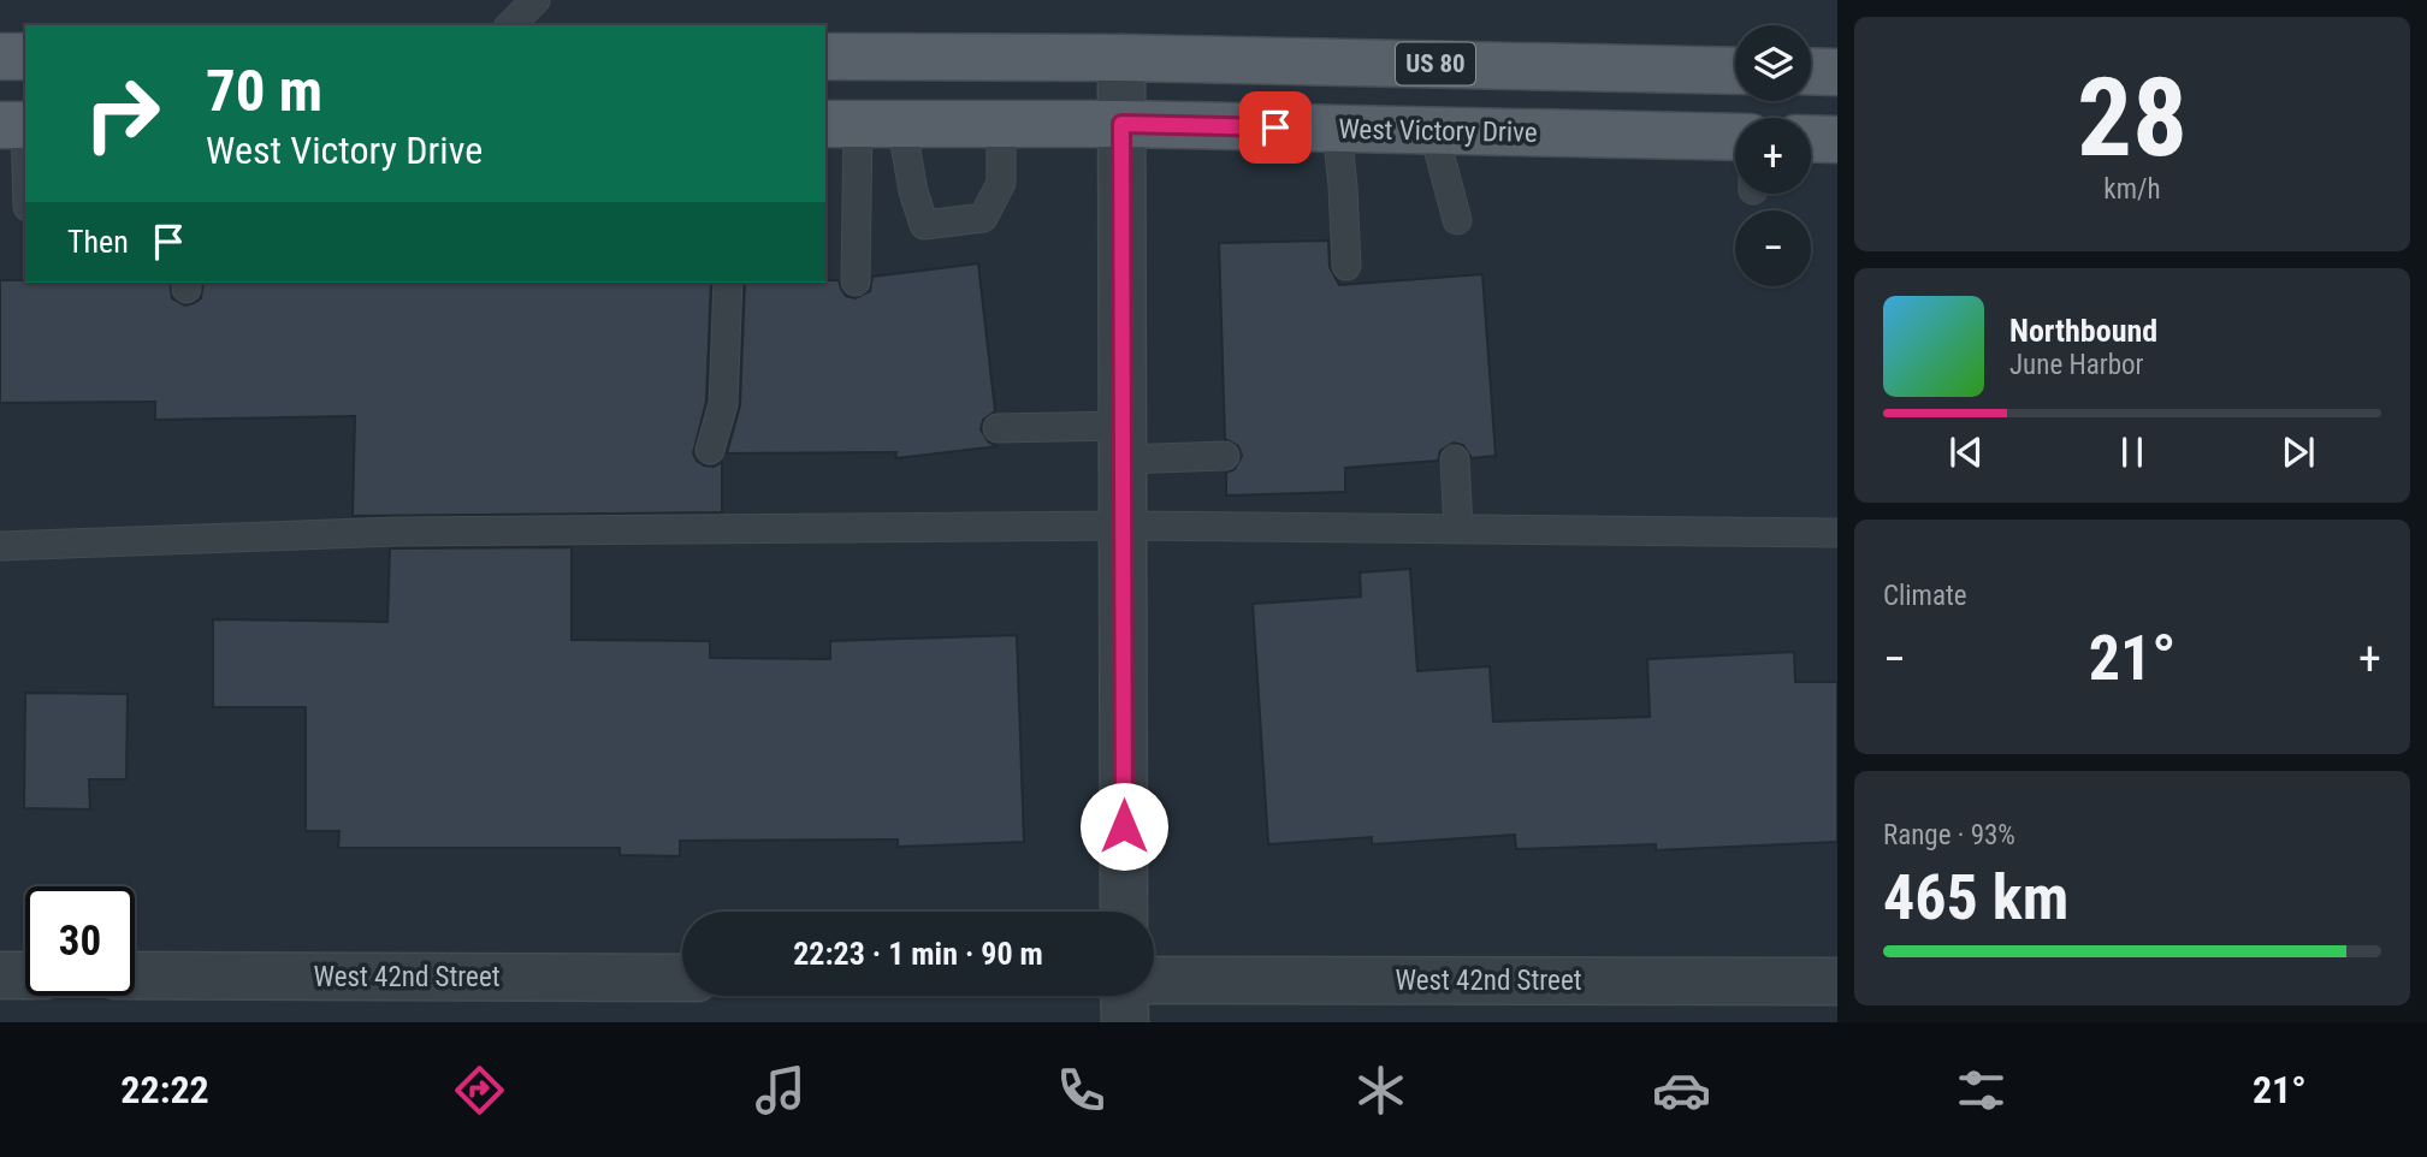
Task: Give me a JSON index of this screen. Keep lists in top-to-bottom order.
{
  "streets": {
    "main road": ["US 80", "West Victory Drive"],
    "street": ["West 42nd Street"]
  },
  "page": {
    "tile": [
      ["28", "km/h"],
      "Climate",
      ["Range · 93%", "465 km"]
    ],
    "map_buttons": ["+", "−"],
    "turn": ["70 m", "West Victory Drive"],
    "then": "Then",
    "song": ["Northbound", "June Harbor"],
    "heat": ["−", "21°", "+"],
    "limit": "30",
    "trip": "22:23 · 1 min · 90 m",
    "tabs": ["22:22", "21°"]
  }
}
